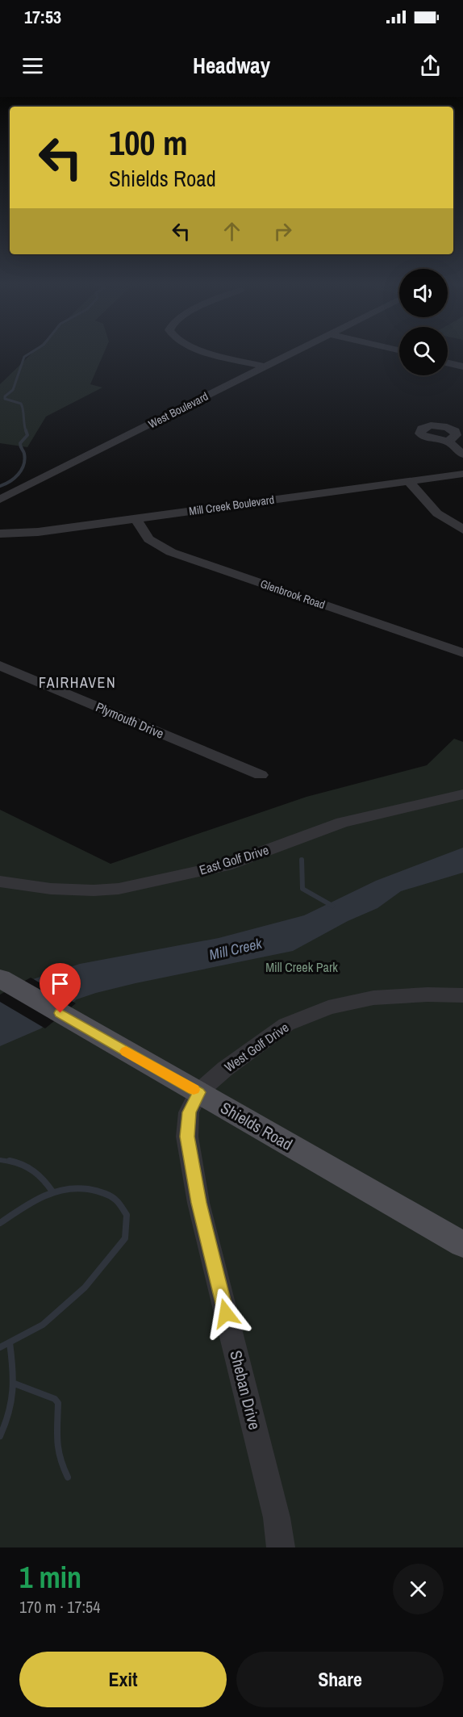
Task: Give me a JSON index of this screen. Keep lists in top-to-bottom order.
{
  "streets": {
    "main road": ["Shields Road"],
    "street": [
      "West Boulevard",
      "Mill Creek Boulevard",
      "Glenbrook Road",
      "Plymouth Drive",
      "East Golf Drive",
      "West Golf Drive",
      "Sheban Drive"
    ]
  },
  "crossings": [
    ["Mill Creek Boulevard", "Glenbrook Road"],
    ["West Golf Drive", "Shields Road"],
    ["West Golf Drive", "Sheban Drive"],
    ["Shields Road", "Sheban Drive"]
  ],
  "districts": ["FAIRHAVEN"],
  "water": ["Mill Creek"],
  "parks": ["Mill Creek Park"],
  "page": {
    "status": "17:53",
    "header": "Headway",
    "turn": ["100 m", "Shields Road"],
    "heading": ["1 min", "170 m · 17:54"],
    "buttons": ["Exit", "Share"]
  }
}
